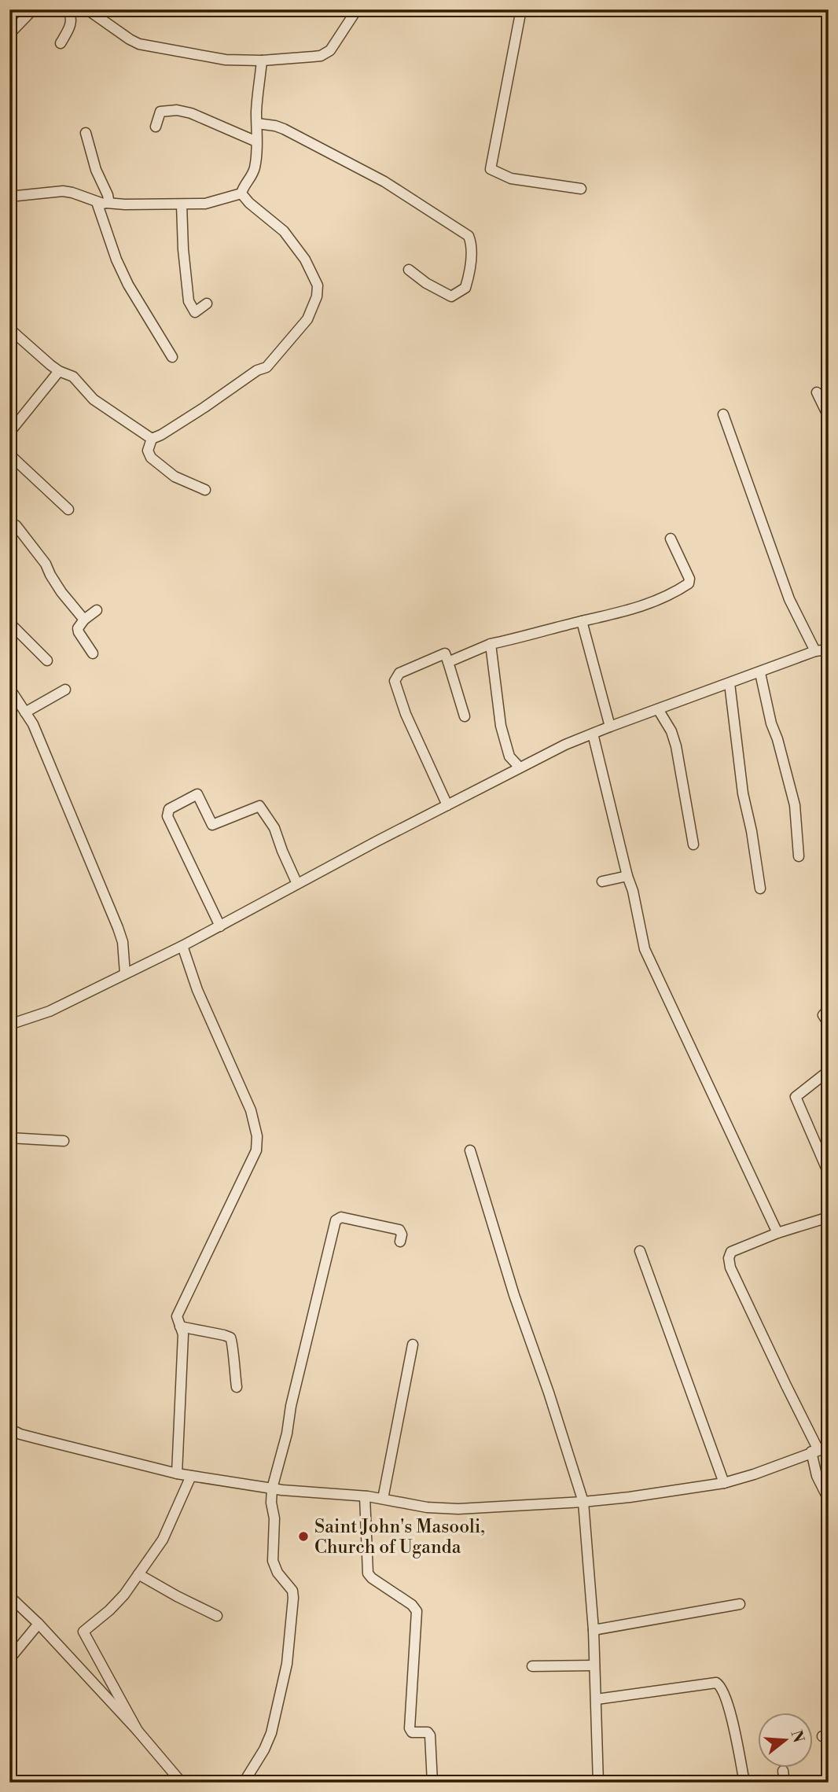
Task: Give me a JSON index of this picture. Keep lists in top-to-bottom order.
{
  "places": ["Saint John's Masooli, Church of Uganda"],
  "north": "right"
}
